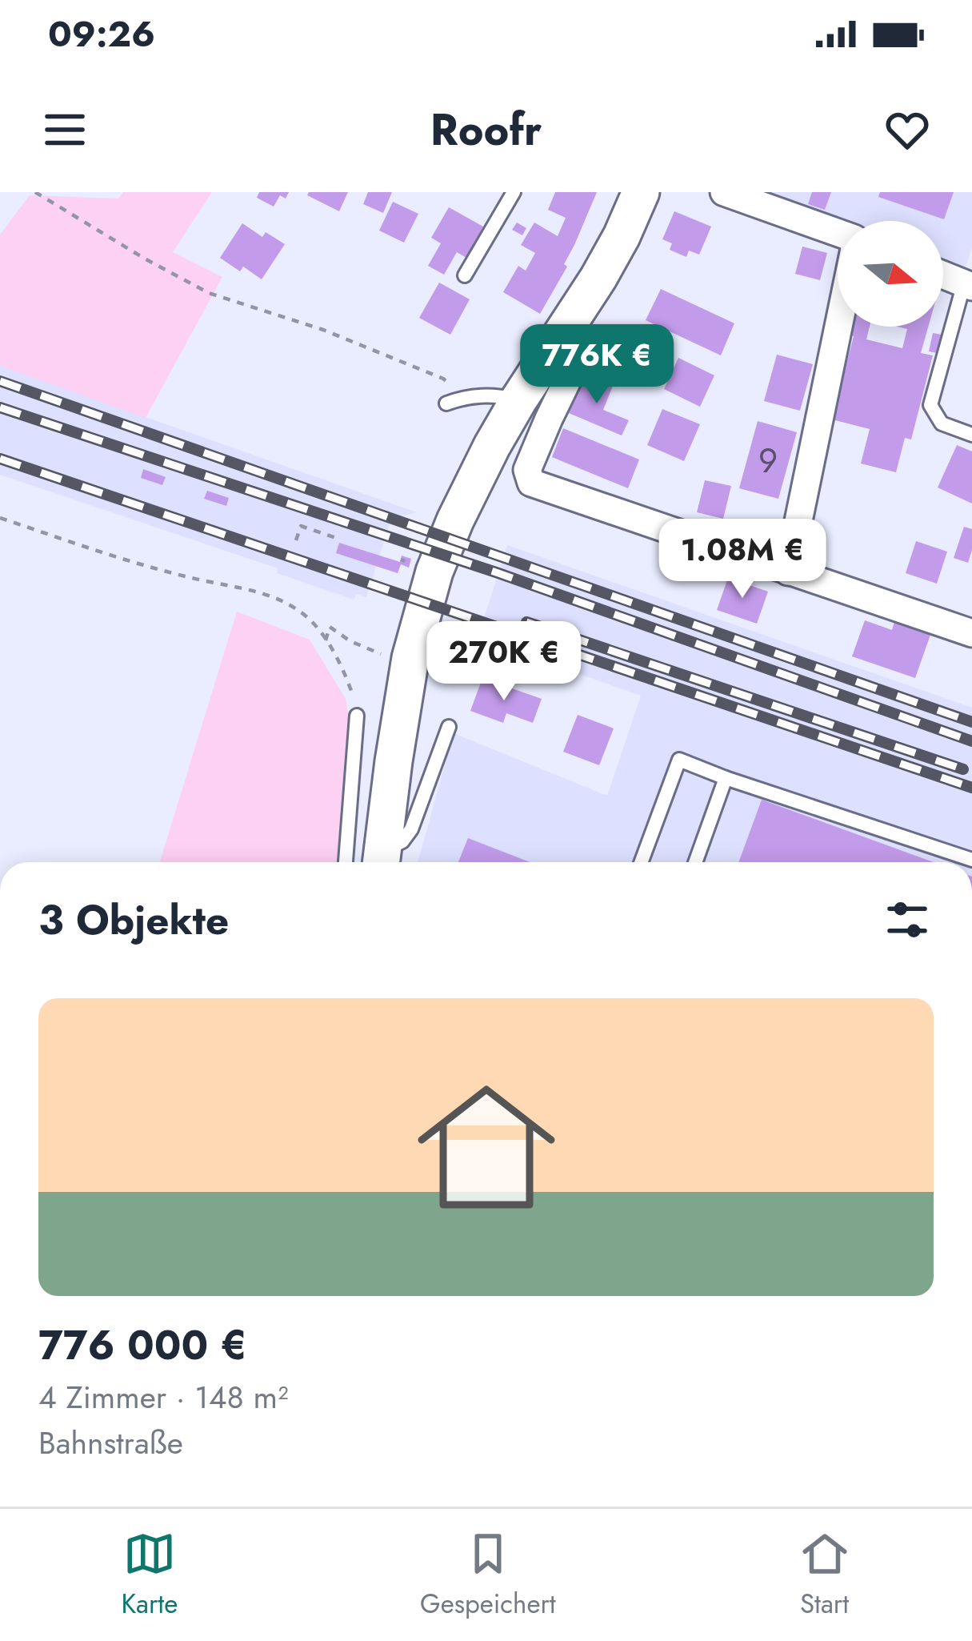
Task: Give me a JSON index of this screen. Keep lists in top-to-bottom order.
{
  "house_numbers": ["9"],
  "north": "right",
  "page": {
    "status": "09:26",
    "header": "Roofr",
    "price": ["776K €", "1.08M €", "270K €"],
    "heading": "3 Objekte",
    "list": [
      {
        "name": "776 000 €",
        "note": "4 Zimmer · 148 m² · Bahnstraße"
      }
    ],
    "tabs": ["Karte", "Gespeichert", "Start"]
  }
}
